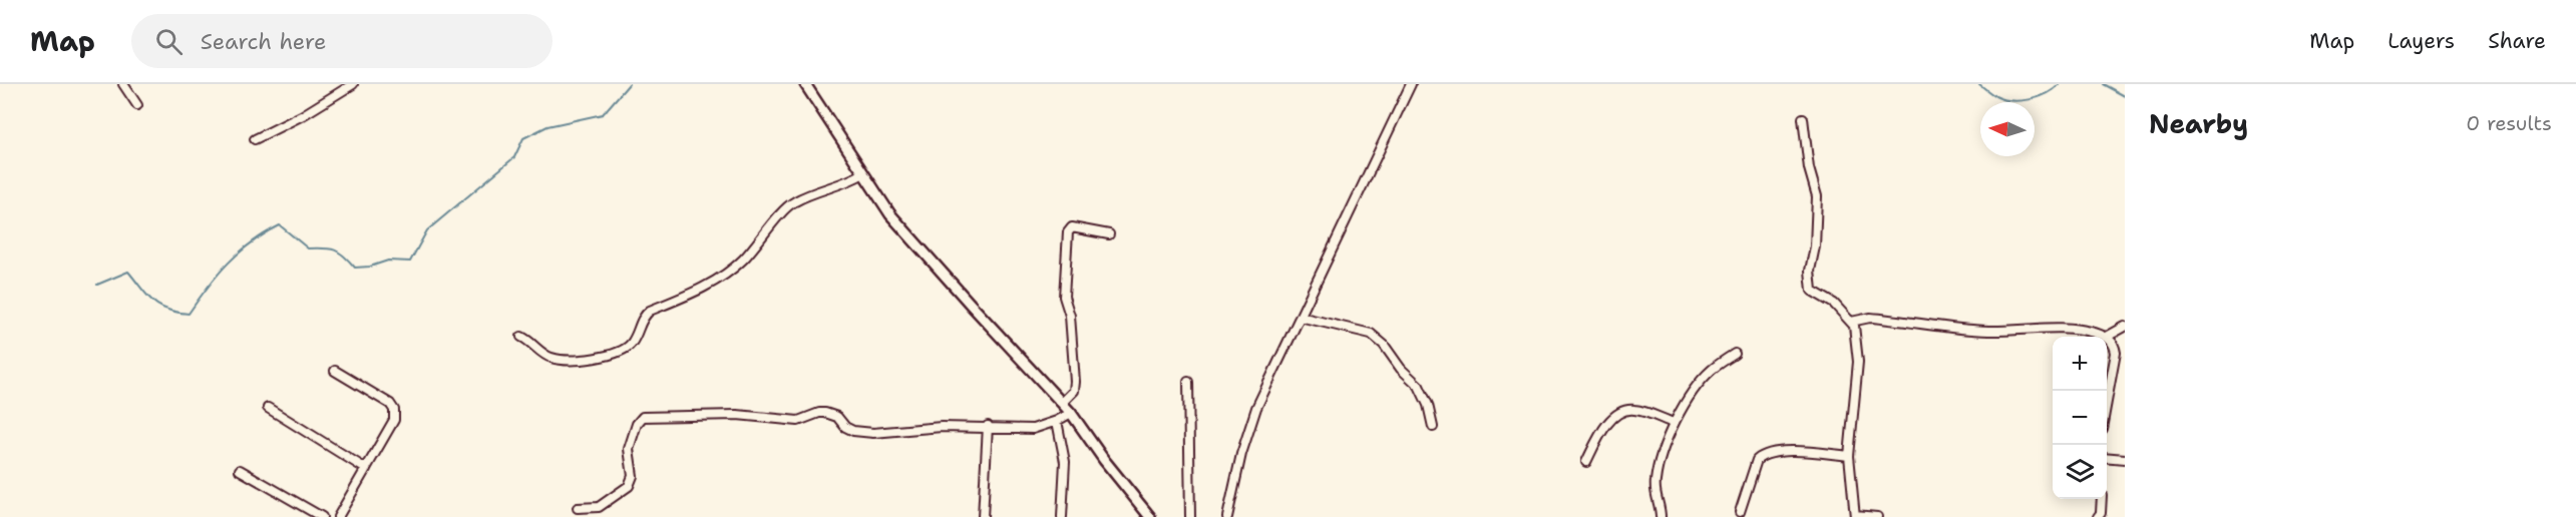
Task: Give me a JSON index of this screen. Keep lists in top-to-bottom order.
{
  "north": "left",
  "page": {
    "header": "Map",
    "search": "Search here",
    "nav": ["Map", "Layers", "Share"],
    "heading": ["Nearby", "0 results"],
    "map_buttons": ["+", "−"]
  }
}
